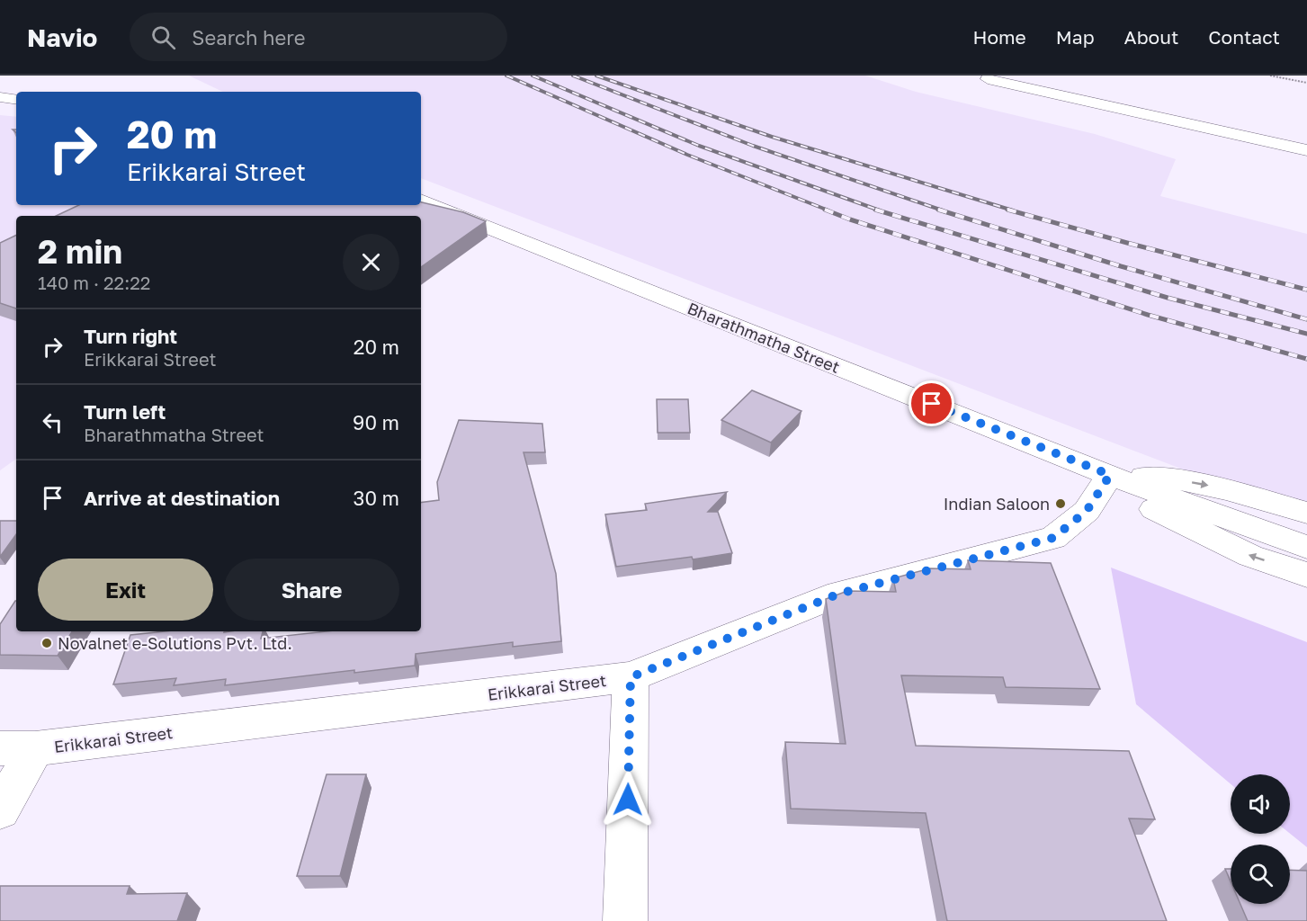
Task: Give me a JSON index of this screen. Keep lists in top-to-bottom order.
{
  "streets": {
    "street": ["Bharathmatha Street", "Erikkarai Street"]
  },
  "crossings": [
    ["Bharathmatha Street", "Erikkarai Street"]
  ],
  "places": ["Indian Saloon", "Novalnet e-Solutions Pvt. Ltd."],
  "page": {
    "header": "Navio",
    "search": "Search here",
    "nav": [
      "Home",
      "Map",
      "About",
      "Contact"
    ],
    "turn": ["20 m", "Erikkarai Street"],
    "heading": ["2 min", "140 m · 22:22"],
    "list": [
      {
        "name": "Turn right",
        "note": "Erikkarai Street",
        "value": "20 m"
      },
      {
        "name": "Turn left",
        "note": "Bharathmatha Street",
        "value": "90 m"
      },
      {
        "name": "Arrive at destination",
        "value": "30 m"
      }
    ],
    "buttons": ["Exit", "Share"]
  }
}
